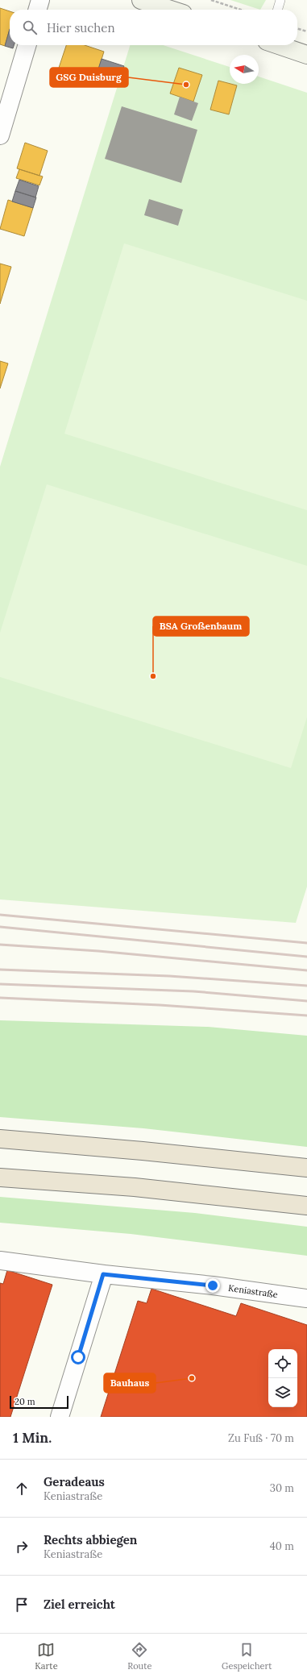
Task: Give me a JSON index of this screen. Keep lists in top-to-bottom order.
{
  "streets": {
    "street": ["Keniastraße"]
  },
  "places": ["GSG Duisburg", "BSA Großenbaum", "Bauhaus"],
  "scale_bar": "20 m",
  "north": "left",
  "page": {
    "search": "Hier suchen",
    "scale": "20 m",
    "heading": ["1 Min.", "Zu Fuß · 70 m"],
    "list": [
      ["Geradeaus", "Keniastraße", "30 m"],
      ["Rechts abbiegen", "Keniastraße", "40 m"],
      "Ziel erreicht"
    ],
    "nav": ["Karte", "Route", "Gespeichert"]
  }
}
